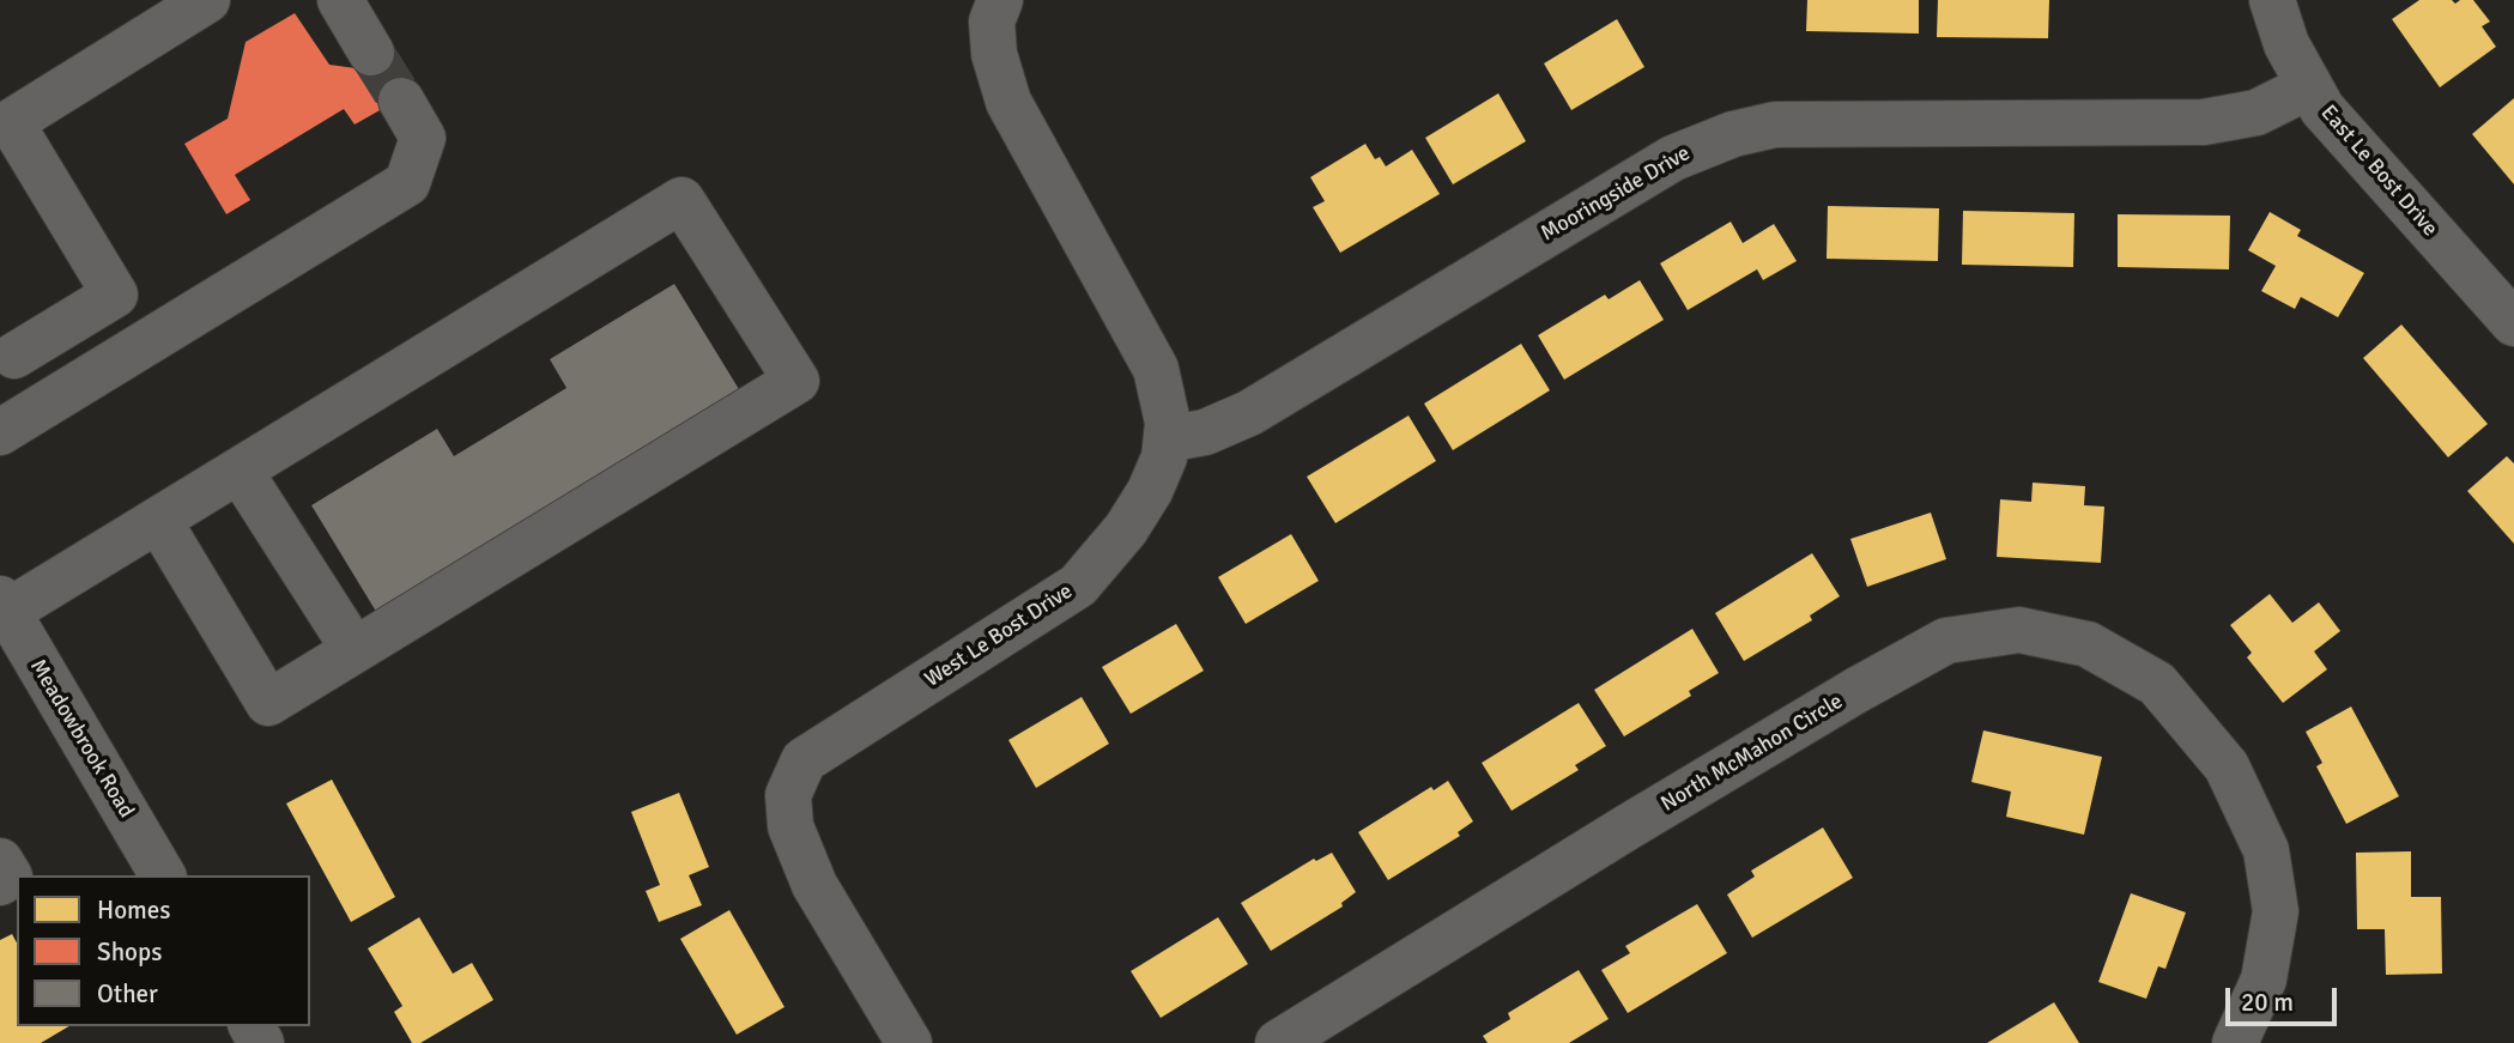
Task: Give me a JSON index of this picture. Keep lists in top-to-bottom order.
{
  "streets": {
    "street": [
      "East Le Bost Drive",
      "Mooringside Drive",
      "West Le Bost Drive",
      "Meadowbrook Road",
      "North McMahon Circle"
    ]
  },
  "crossings": [
    ["East Le Bost Drive", "Mooringside Drive"],
    ["Mooringside Drive", "West Le Bost Drive"]
  ],
  "legend": ["Homes", "Shops", "Other"],
  "scale_bar": "20 m"
}
